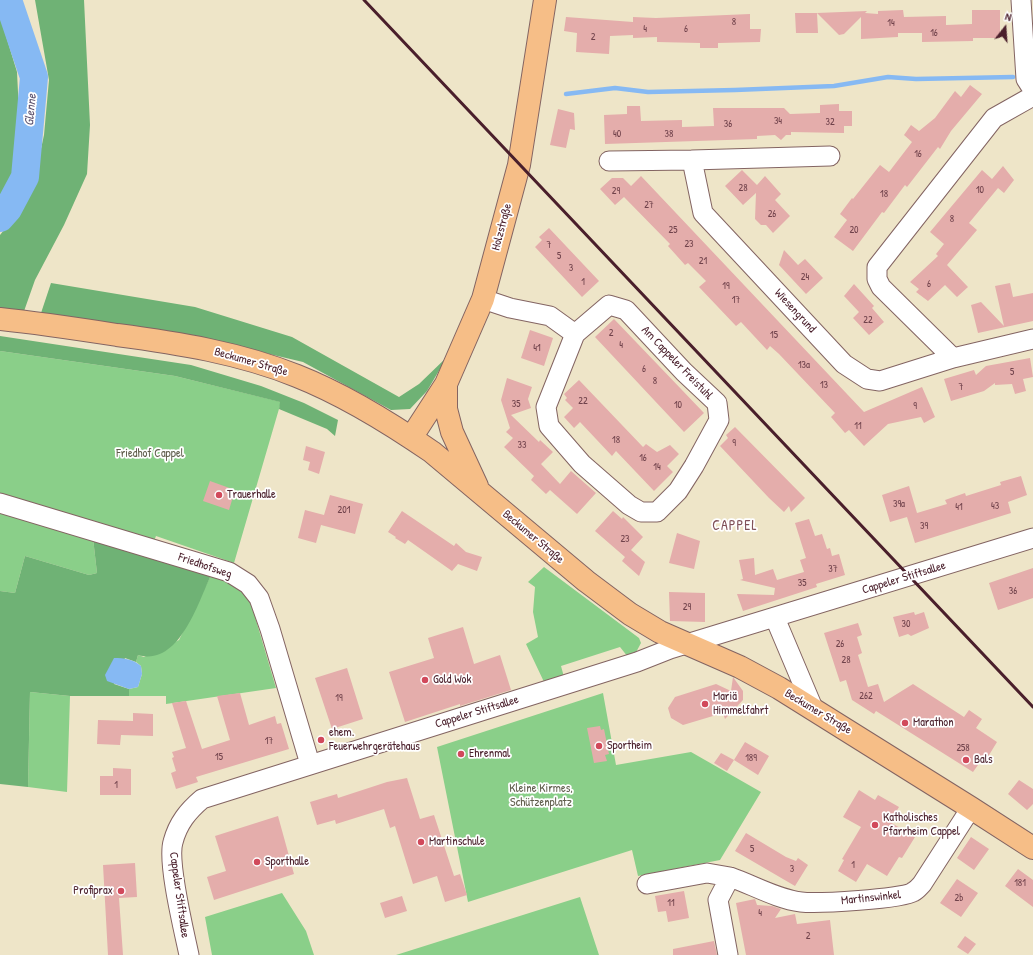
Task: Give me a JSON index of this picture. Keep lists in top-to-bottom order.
{
  "streets": {
    "main road": ["Holzstraße", "Beckumer Straße"],
    "street": [
      "Wiesengrund",
      "Am Cappeler Freistuhl",
      "Friedhofsweg",
      "Cappeler Stiftsallee",
      "Martinswinkel"
    ]
  },
  "crossings": [
    ["Holzstraße", "Beckumer Straße"],
    ["Beckumer Straße", "Cappeler Stiftsallee"],
    ["Beckumer Straße", "Martinswinkel"],
    ["Friedhofsweg", "Cappeler Stiftsallee"]
  ],
  "districts": ["CAPPEL"],
  "water": ["Glenne"],
  "parks": ["Friedhof Cappel", "Kleine Kirmes, Schützenplatz"],
  "places": [
    "Trauerhalle",
    "Gold Wok",
    "Mariä Himmelfahrt",
    "Marathon",
    "ehem. Feuerwehrgerätehaus",
    "Sportheim",
    "Ehrenmal",
    "Bals",
    "Katholisches Pfarrheim Cappel",
    "Martinschule",
    "Sporthalle",
    "Profiprax"
  ],
  "house_numbers": [
    "8",
    "14",
    "4",
    "6",
    "16",
    "2",
    "34",
    "32",
    "36",
    "40",
    "38",
    "16",
    "28",
    "10",
    "29",
    "18",
    "27",
    "26",
    "8",
    "25",
    "20",
    "23",
    "7",
    "5",
    "21",
    "3",
    "24",
    "1",
    "6",
    "19",
    "17",
    "22",
    "2",
    "15",
    "4",
    "41",
    "13a",
    "6",
    "5",
    "8",
    "13",
    "7",
    "22",
    "35",
    "10",
    "9",
    "11",
    "18",
    "9",
    "33",
    "16",
    "14",
    "39a",
    "43",
    "41",
    "201",
    "39",
    "23",
    "37",
    "35",
    "36",
    "29",
    "30",
    "26",
    "28",
    "262",
    "19",
    "17",
    "258",
    "15",
    "189",
    "1",
    "5",
    "1",
    "3",
    "181",
    "2b",
    "11",
    "4",
    "2"
  ],
  "north": "top"
}
